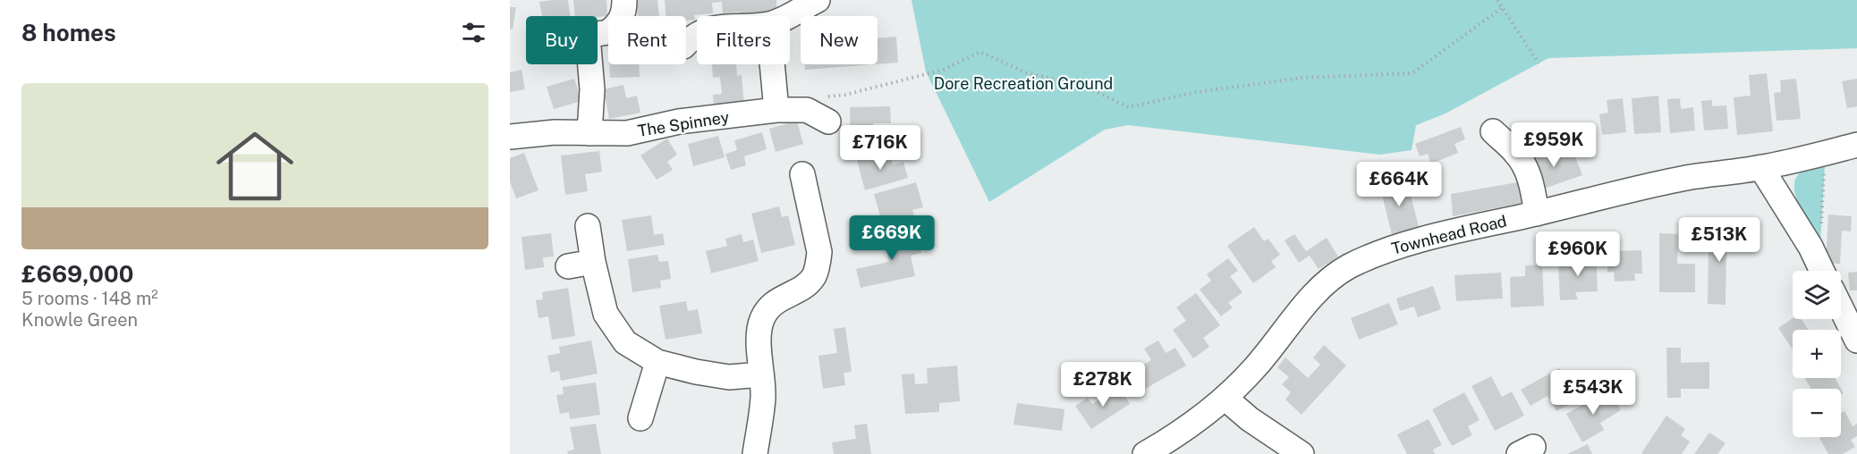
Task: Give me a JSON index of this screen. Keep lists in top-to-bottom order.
{
  "streets": {
    "street": ["The Spinney", "Townhead Road"]
  },
  "parks": ["Dore Recreation Ground"],
  "page": {
    "heading": "8 homes",
    "chip": [
      "Buy",
      "Rent",
      "Filters",
      "New"
    ],
    "list": [
      {
        "name": "£669,000",
        "note": "5 rooms · 148 m² · Knowle Green"
      }
    ],
    "price": [
      "£959K",
      "£716K",
      "£664K",
      "£669K",
      "£513K",
      "£960K",
      "£278K",
      "£543K"
    ],
    "map_buttons": ["+", "−"]
  }
}
